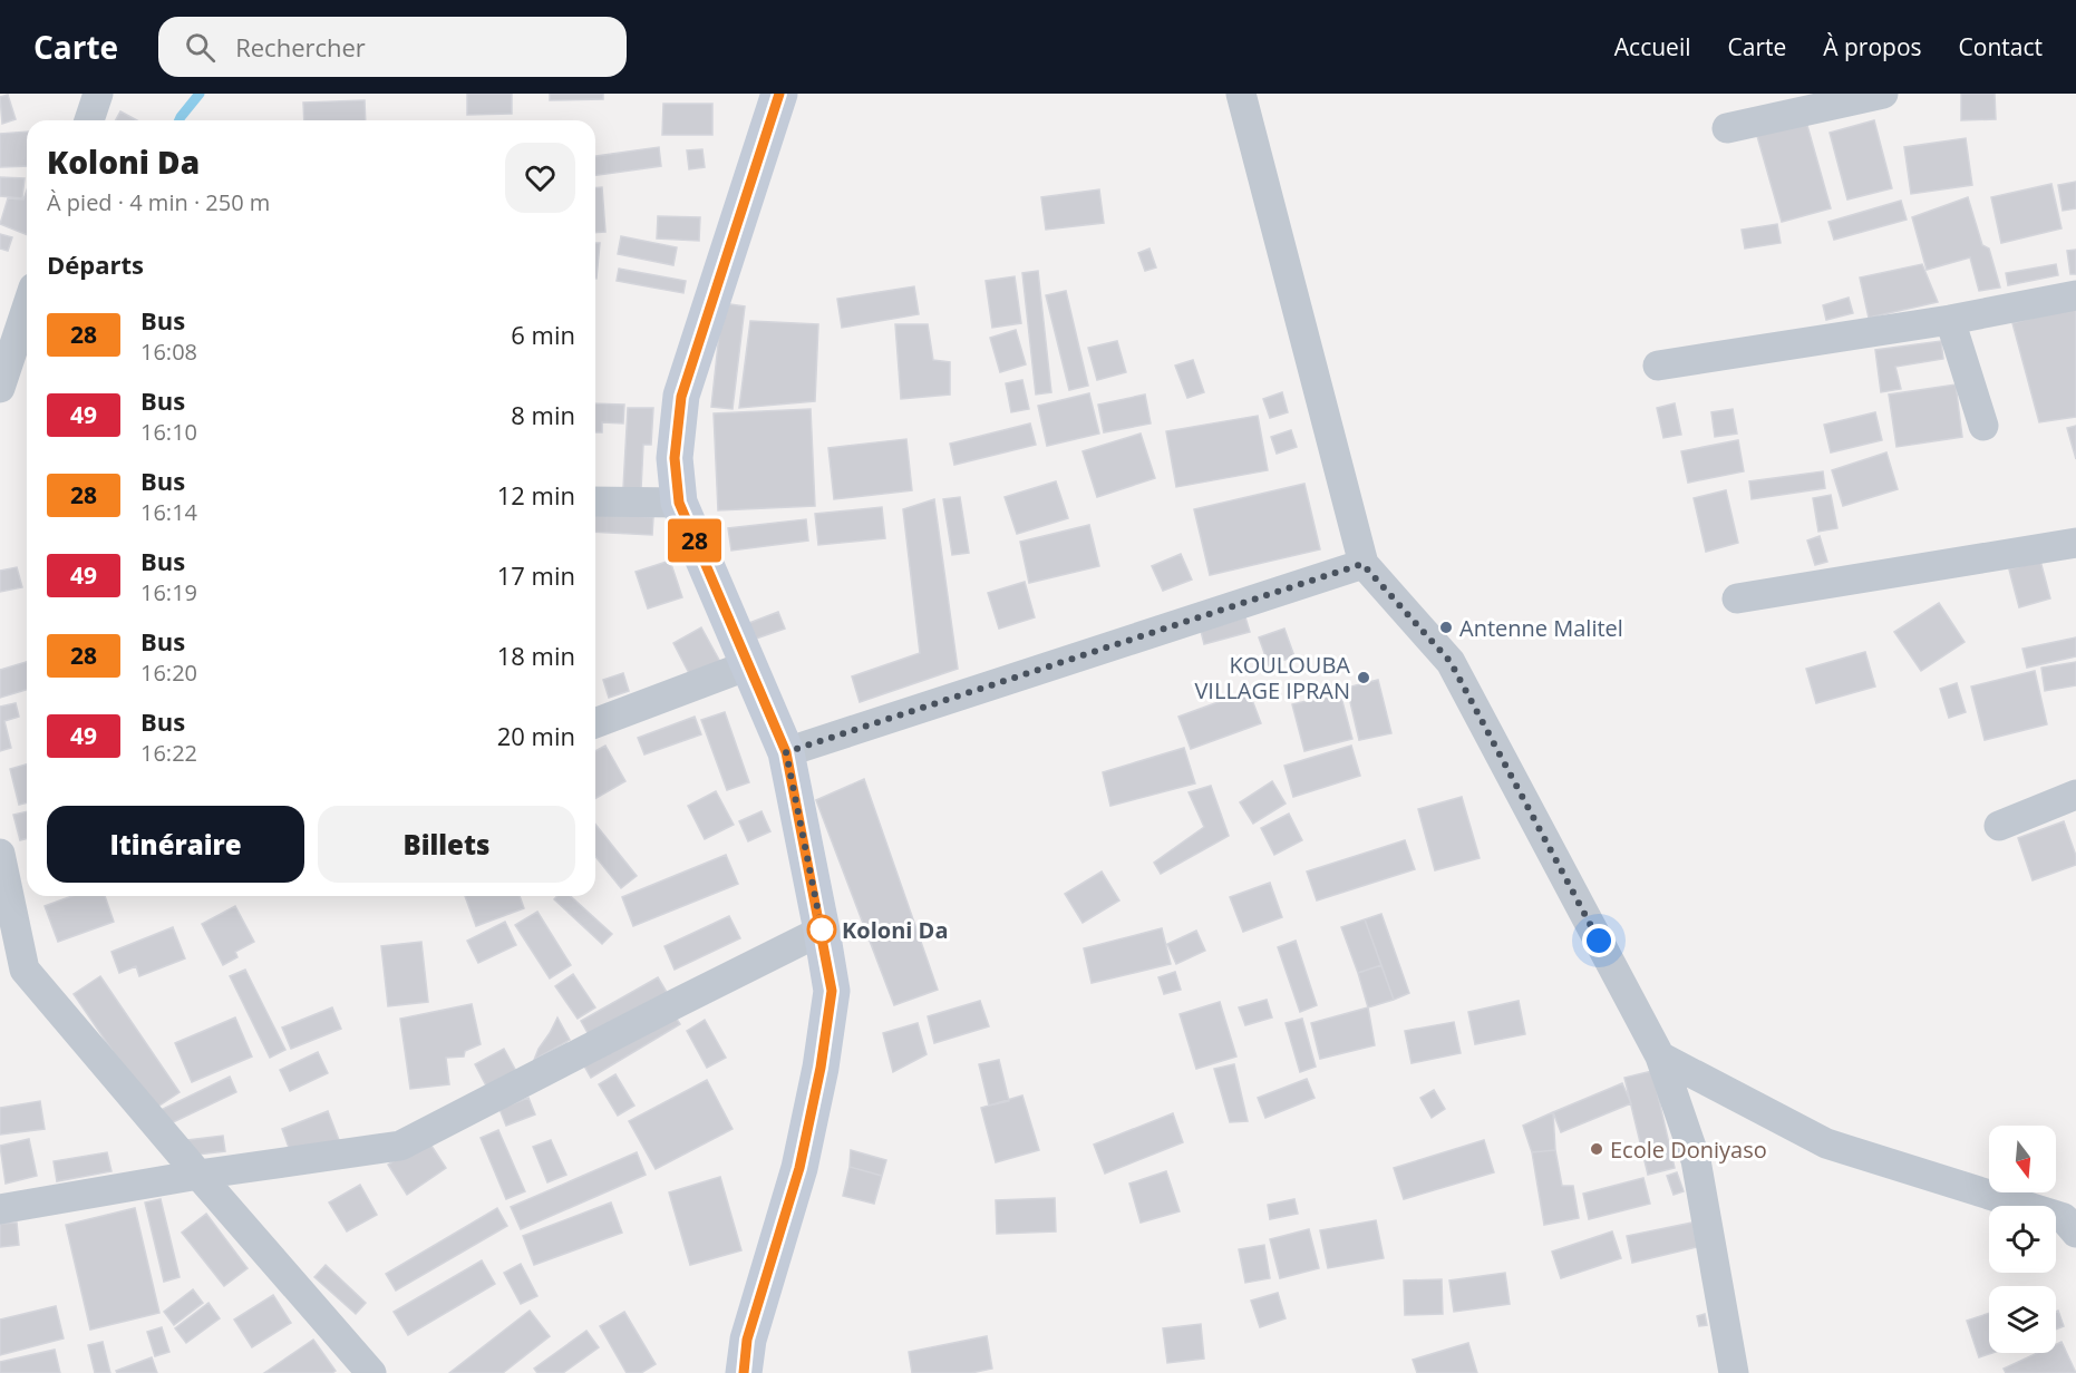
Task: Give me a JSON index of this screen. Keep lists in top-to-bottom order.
{
  "places": [
    "Antenne Malitel",
    "KOULOUBA VILLAGE IPRAN",
    "Koloni Da",
    "Ecole Doniyaso"
  ],
  "lines": ["bus line 28"],
  "north": "bottom",
  "page": {
    "header": "Carte",
    "search": "Rechercher",
    "nav": [
      "Accueil",
      "Carte",
      "À propos",
      "Contact"
    ],
    "on_map": "28",
    "heading": [
      ["Koloni Da", "À pied · 4 min · 250 m"],
      "Départs"
    ],
    "list": [
      {
        "mark": "28",
        "name": "Bus",
        "note": "16:08",
        "value": "6 min"
      },
      {
        "mark": "49",
        "name": "Bus",
        "note": "16:10",
        "value": "8 min"
      },
      {
        "mark": "28",
        "name": "Bus",
        "note": "16:14",
        "value": "12 min"
      },
      {
        "mark": "49",
        "name": "Bus",
        "note": "16:19",
        "value": "17 min"
      },
      {
        "mark": "28",
        "name": "Bus",
        "note": "16:20",
        "value": "18 min"
      },
      {
        "mark": "49",
        "name": "Bus",
        "note": "16:22",
        "value": "20 min"
      }
    ],
    "buttons": ["Itinéraire", "Billets"]
  }
}
